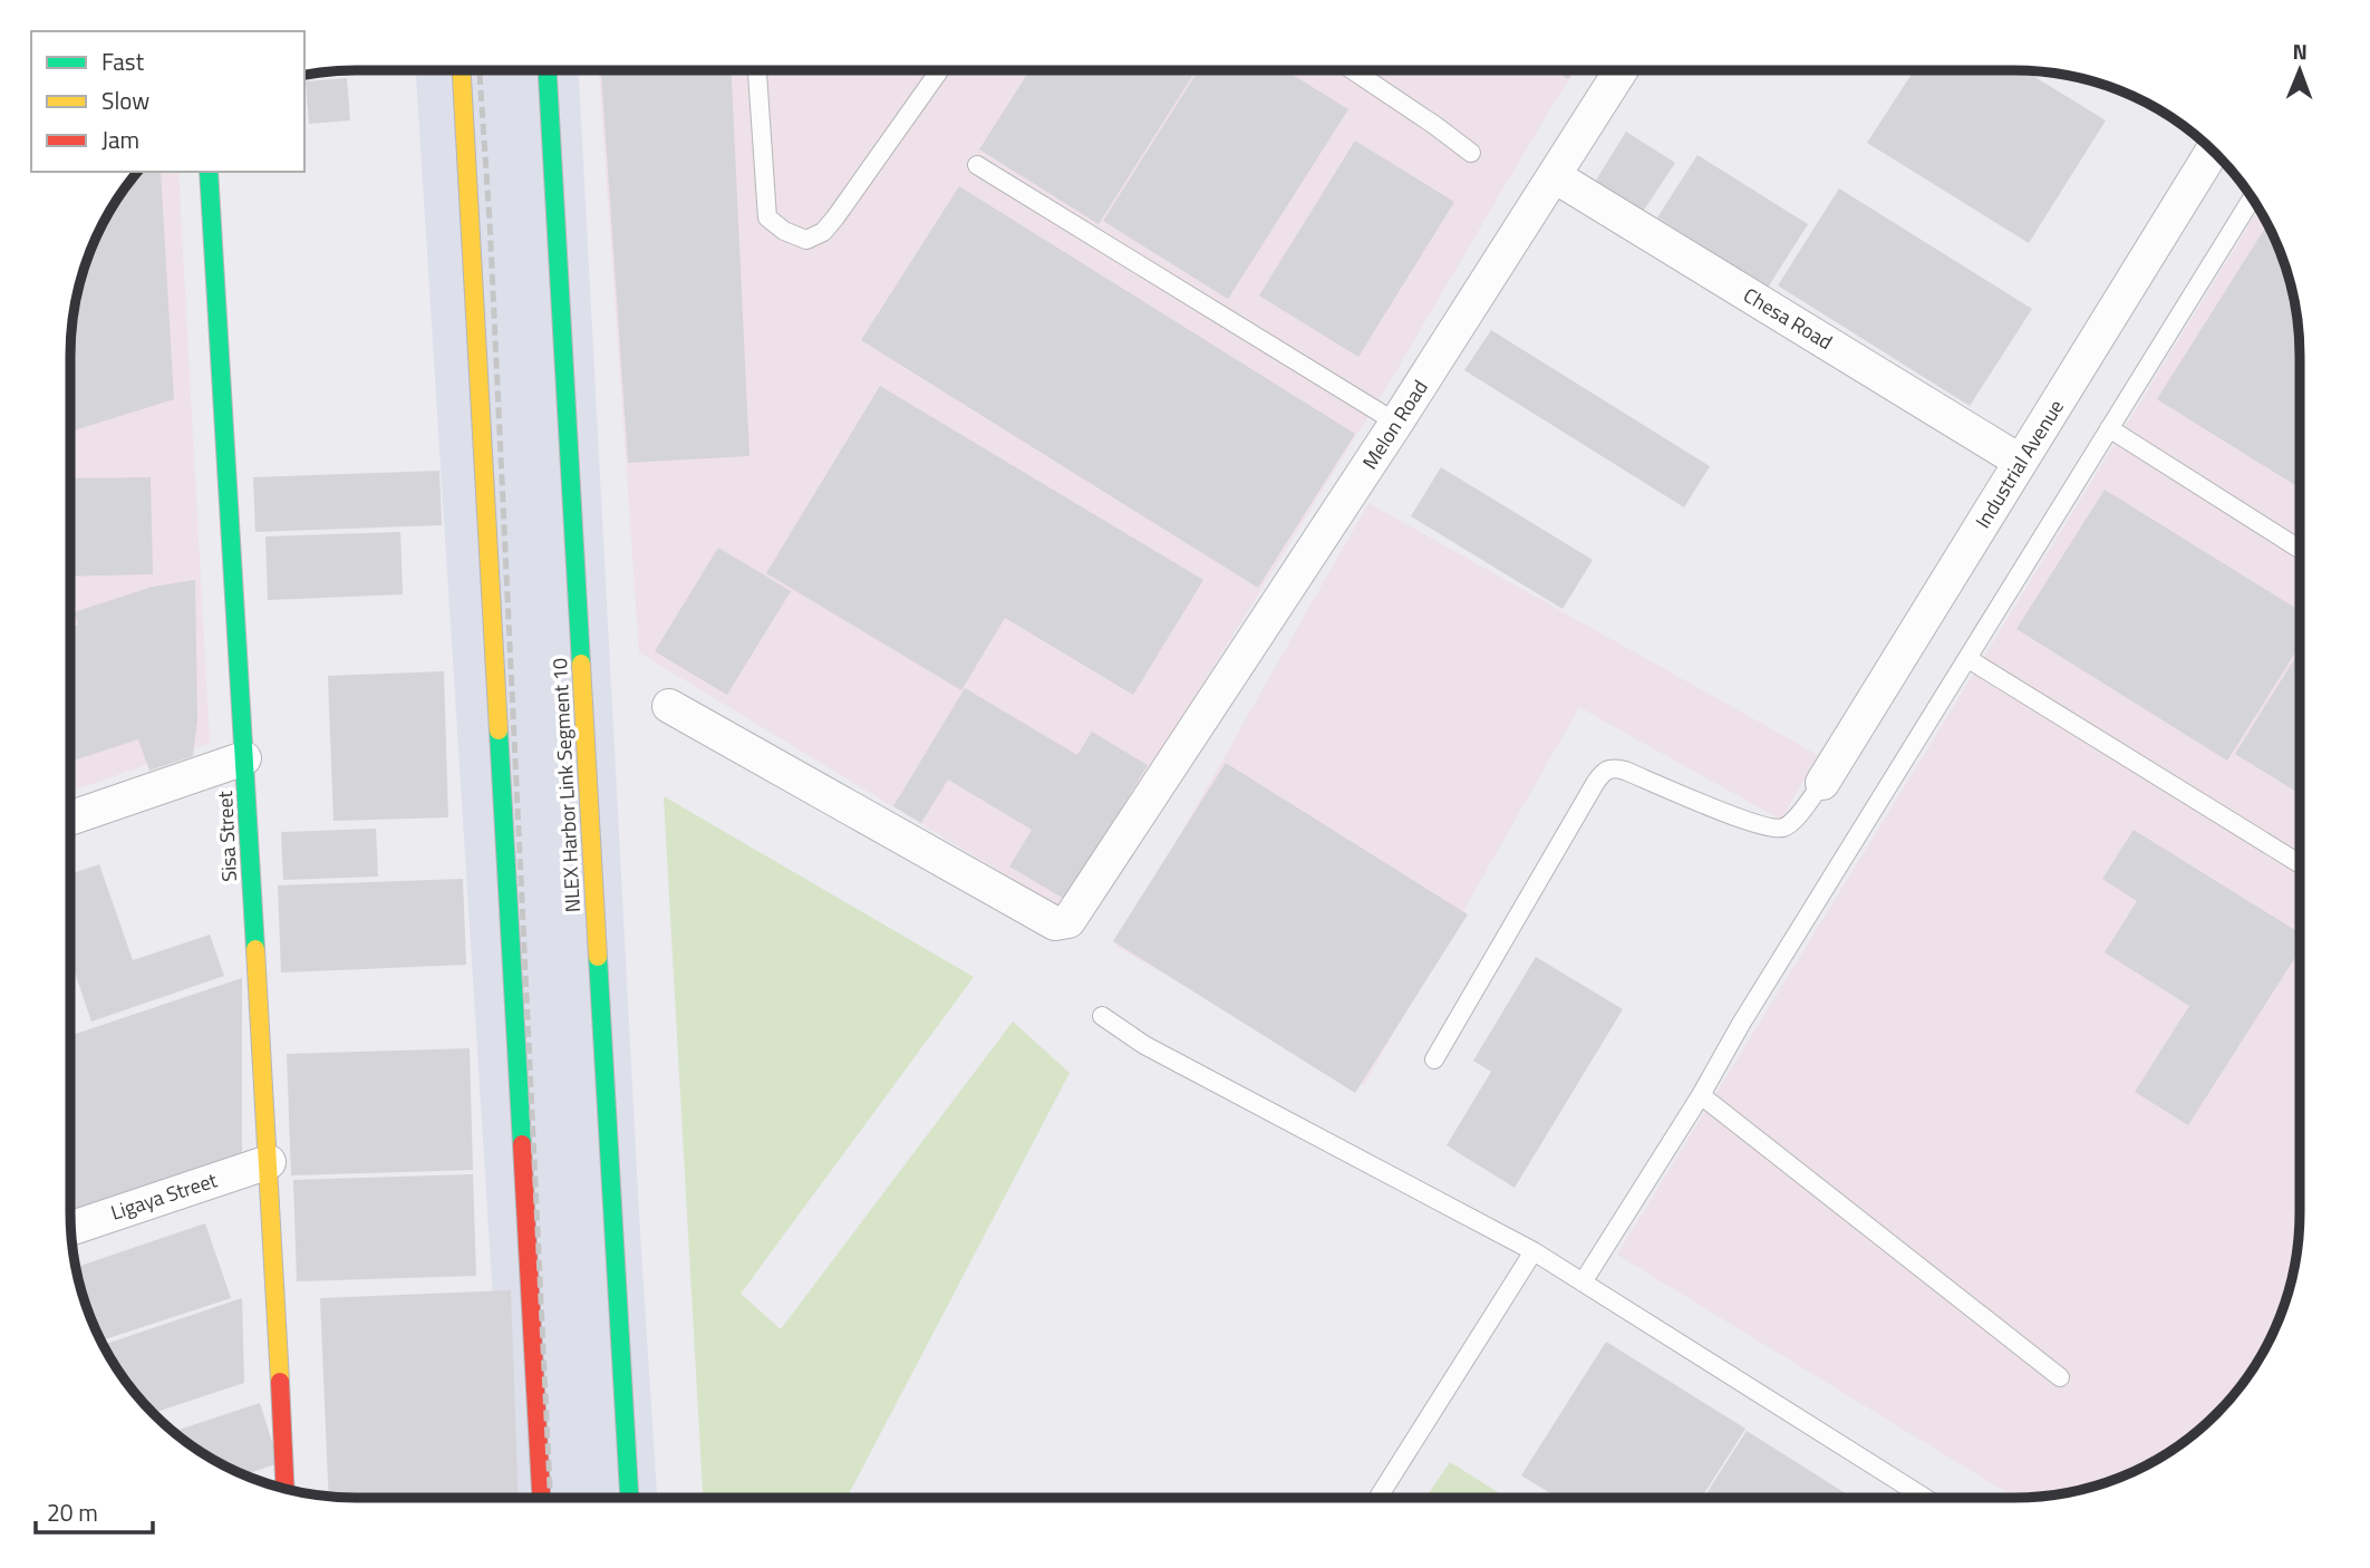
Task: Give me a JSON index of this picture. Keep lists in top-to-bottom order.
{
  "streets": {
    "main road": ["NLEX Harbor Link Segment 10", "Sisa Street"],
    "street": [
      "Chesa Road",
      "Melon Road",
      "Industrial Avenue",
      "Ligaya Street"
    ]
  },
  "crossings": [
    ["Chesa Road", "Melon Road"],
    ["Chesa Road", "Industrial Avenue"],
    ["Sisa Street", "Ligaya Street"]
  ],
  "legend": ["Fast", "Slow", "Jam"],
  "scale_bar": "20 m",
  "north": "top"
}
